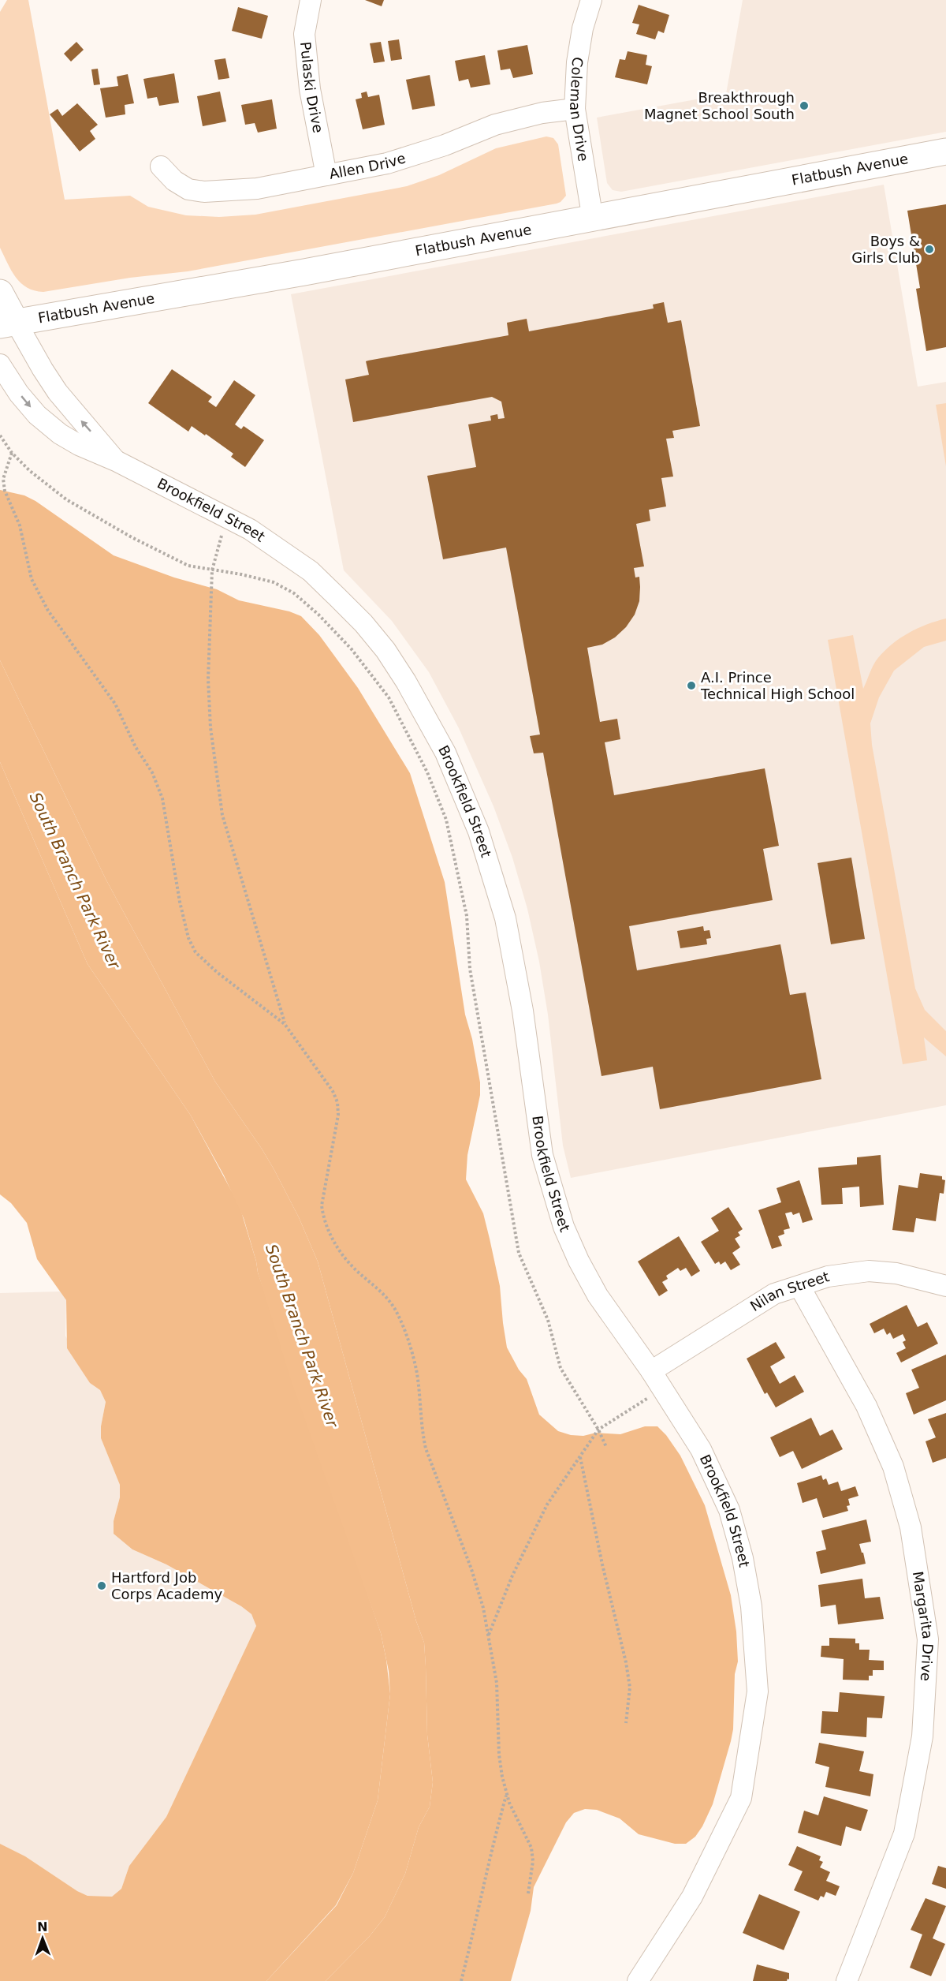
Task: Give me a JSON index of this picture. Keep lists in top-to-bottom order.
{
  "streets": {
    "street": [
      "Pulaski Drive",
      "Coleman Drive",
      "Allen Drive",
      "Flatbush Avenue",
      "Brookfield Street",
      "Nilan Street",
      "Margarita Drive"
    ]
  },
  "crossings": [
    ["Pulaski Drive", "Allen Drive"],
    ["Coleman Drive", "Allen Drive"],
    ["Coleman Drive", "Flatbush Avenue"],
    ["Flatbush Avenue", "Brookfield Street"],
    ["Brookfield Street", "Nilan Street"],
    ["Nilan Street", "Margarita Drive"]
  ],
  "water": ["South Branch Park River"],
  "places": [
    "Breakthrough Magnet School South",
    "Boys & Girls Club",
    "A.I. Prince Technical High School",
    "Hartford Job Corps Academy"
  ],
  "north": "top"
}
